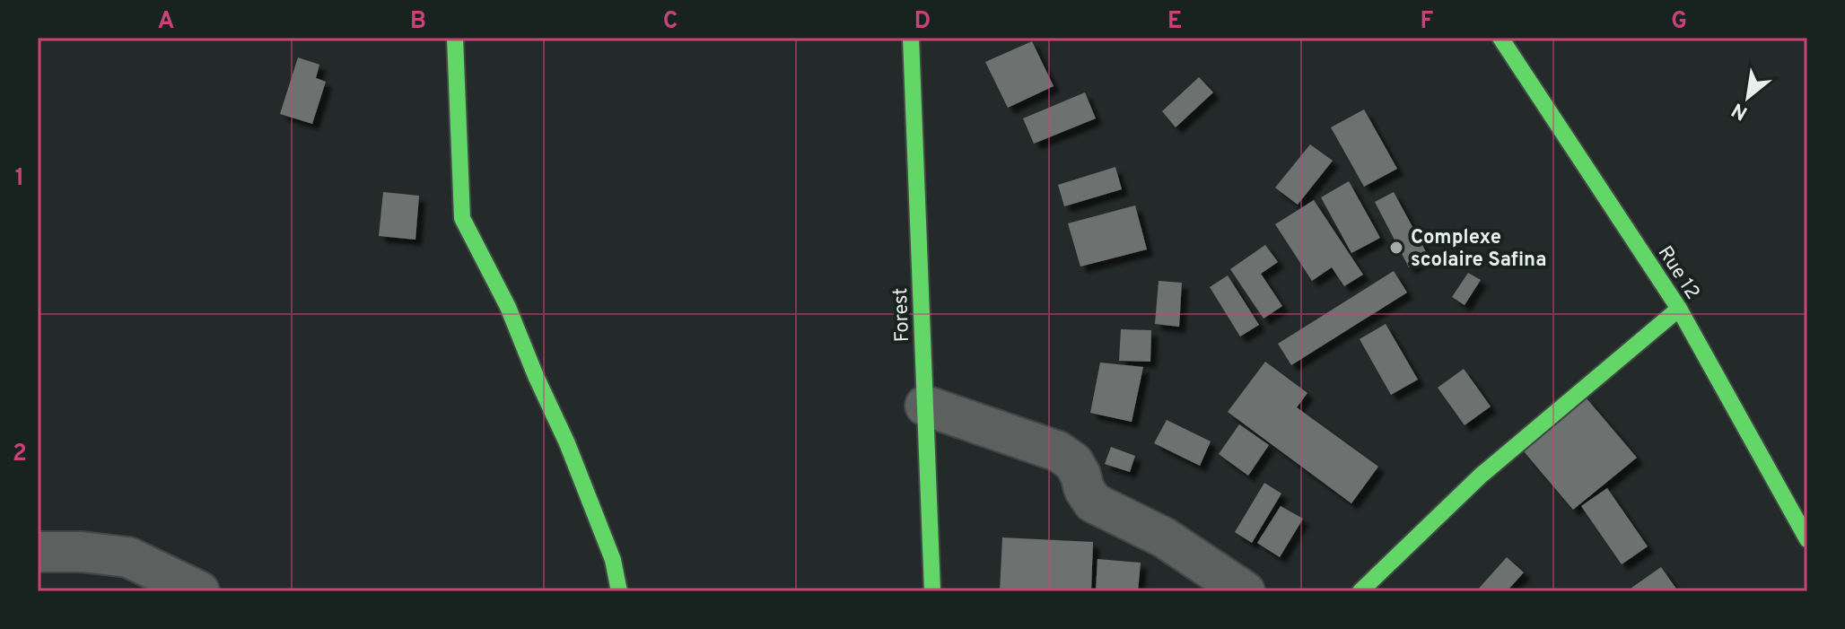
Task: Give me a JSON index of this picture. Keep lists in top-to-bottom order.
{
  "streets": {
    "street": ["Rue 12", "Forest"]
  },
  "places": ["Complexe scolaire Safina"],
  "north": "bottom left",
  "grid": {
    "columns": [
      "A",
      "B",
      "C",
      "D",
      "E",
      "F",
      "G"
    ],
    "rows": ["1", "2"]
  }
}
